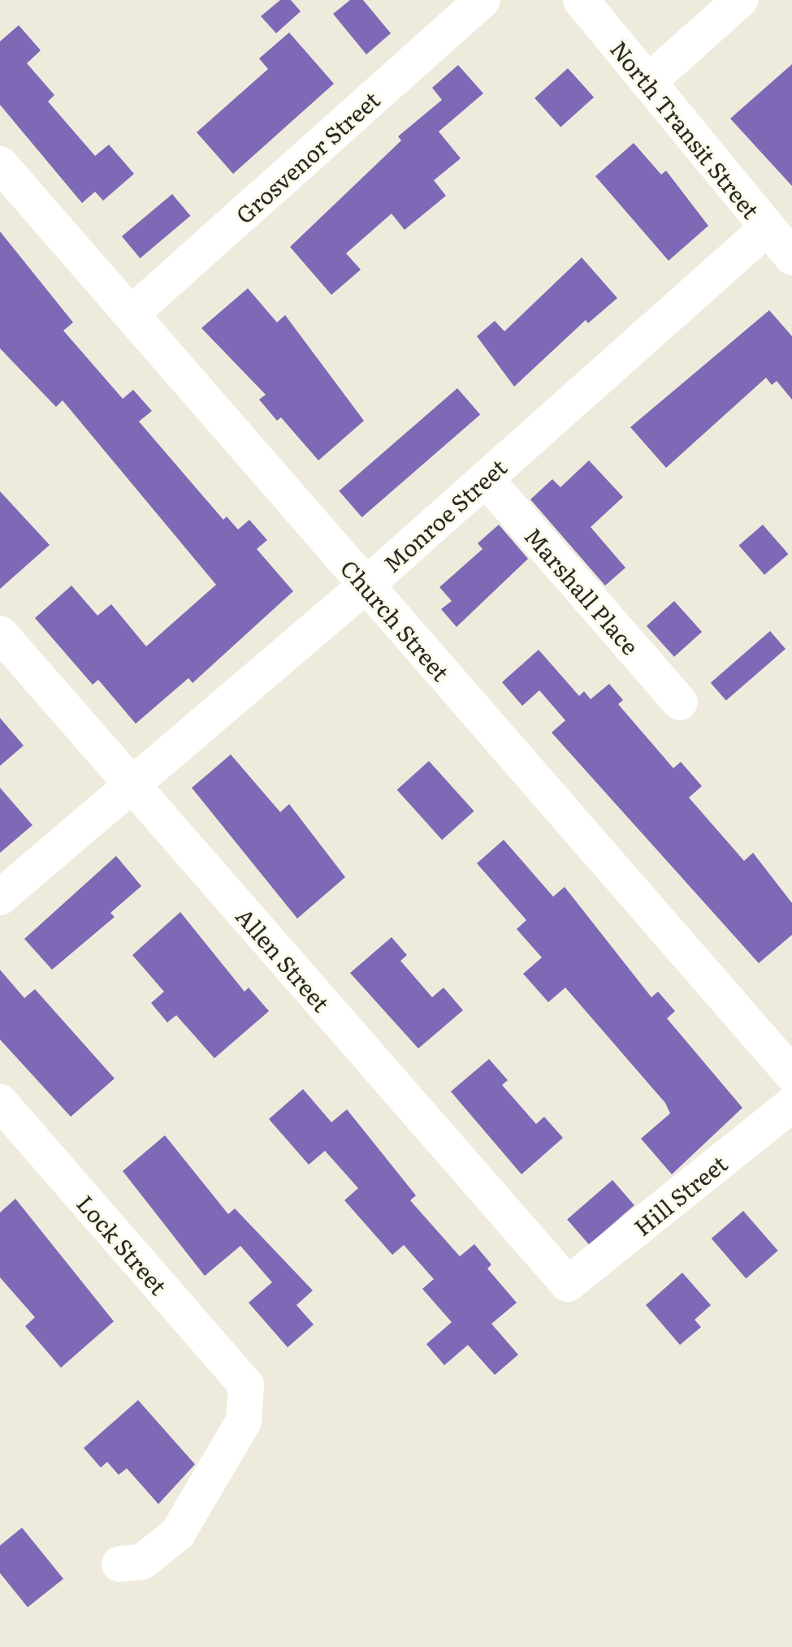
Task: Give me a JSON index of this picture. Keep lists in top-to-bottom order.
{
  "streets": {
    "street": [
      "North Transit Street",
      "Grosvenor Street",
      "Monroe Street",
      "Marshall Place",
      "Church Street",
      "Allen Street",
      "Hill Street",
      "Lock Street"
    ]
  },
  "crossings": [
    ["North Transit Street", "Monroe Street"],
    ["Grosvenor Street", "Church Street"],
    ["Monroe Street", "Marshall Place"],
    ["Monroe Street", "Church Street"],
    ["Monroe Street", "Allen Street"],
    ["Allen Street", "Hill Street"]
  ]
}
